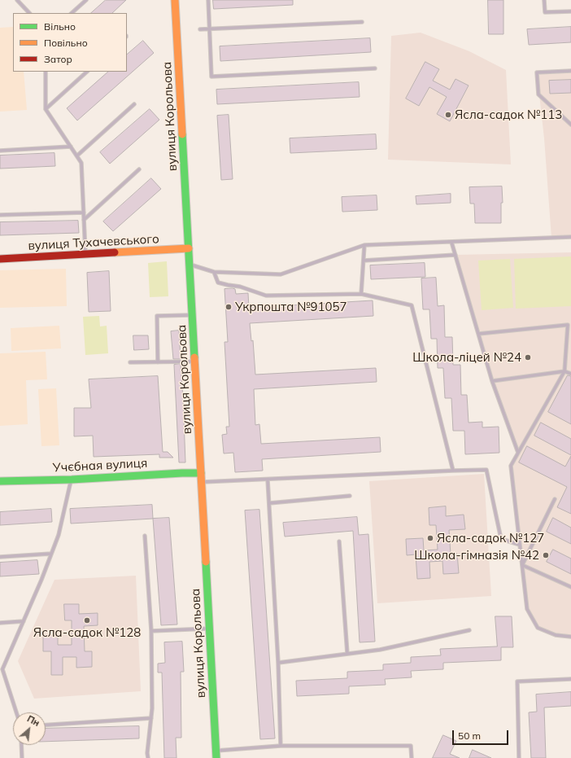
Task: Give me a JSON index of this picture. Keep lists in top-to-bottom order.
{
  "streets": {
    "street": ["вулиця Корольова", "вулиця Тухачевського", "Учєбная вулиця"]
  },
  "crossings": [
    ["вулиця Корольова", "вулиця Тухачевського"],
    ["вулиця Корольова", "Учєбная вулиця"]
  ],
  "places": [
    "Ясла-садок №113",
    "Укрпошта №91057",
    "Школа-ліцей №24",
    "Ясла-садок №127",
    "Школа-гімназія №42",
    "Ясла-садок №128"
  ],
  "legend": ["Вільно", "Повільно", "Затор"],
  "scale_bar": "50 m",
  "north": "top right"
}
